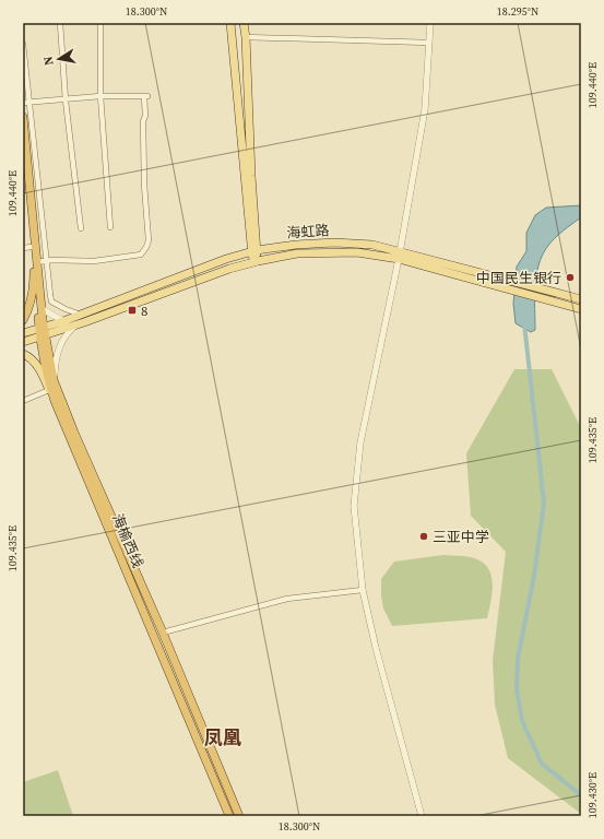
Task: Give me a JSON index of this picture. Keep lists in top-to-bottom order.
{
  "streets": {
    "highway": ["海榆西线"],
    "main road": ["海虹路"]
  },
  "crossings": [
    ["海虹路", "海榆西线"]
  ],
  "districts": ["凤凰"],
  "places": {
    "other": ["中国民生银行", "三亚中学"],
    "transit": ["8"]
  },
  "north": "left",
  "coordinates": [
    "18.300°N",
    "18.295°N",
    "109.440°E",
    "109.435°E",
    "109.430°E"
  ]
}
